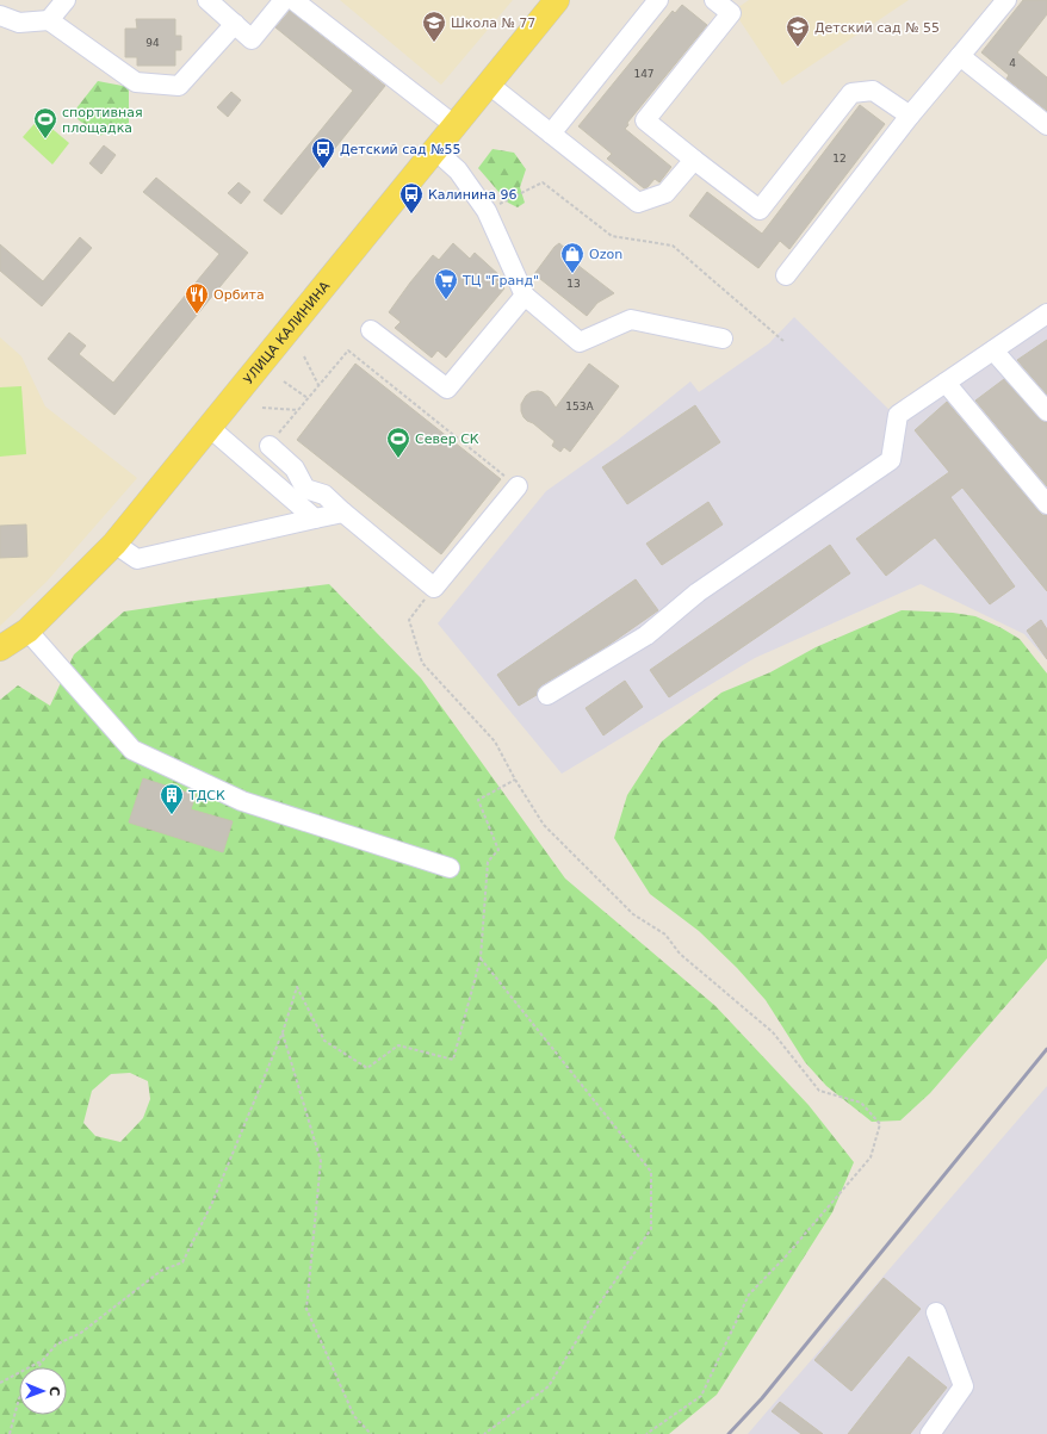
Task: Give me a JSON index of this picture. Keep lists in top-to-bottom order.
{
  "streets": {
    "main road": ["УЛИЦА КАЛИНИНА"]
  },
  "places": {
    "school or university": ["Школа № 77", "Детский сад № 55"],
    "sports": ["спортивная площадка", "Север СК"],
    "bus stop": ["Детский сад №55", "Калинина 96"],
    "shop": ["Ozon"],
    "supermarket": ["ТЦ \"Гранд\""],
    "restaurant": ["Орбита"],
    "building": ["ТДСК"]
  },
  "house_numbers": [
    "94",
    "4",
    "147",
    "12",
    "13",
    "153А"
  ],
  "north": "right"
}
